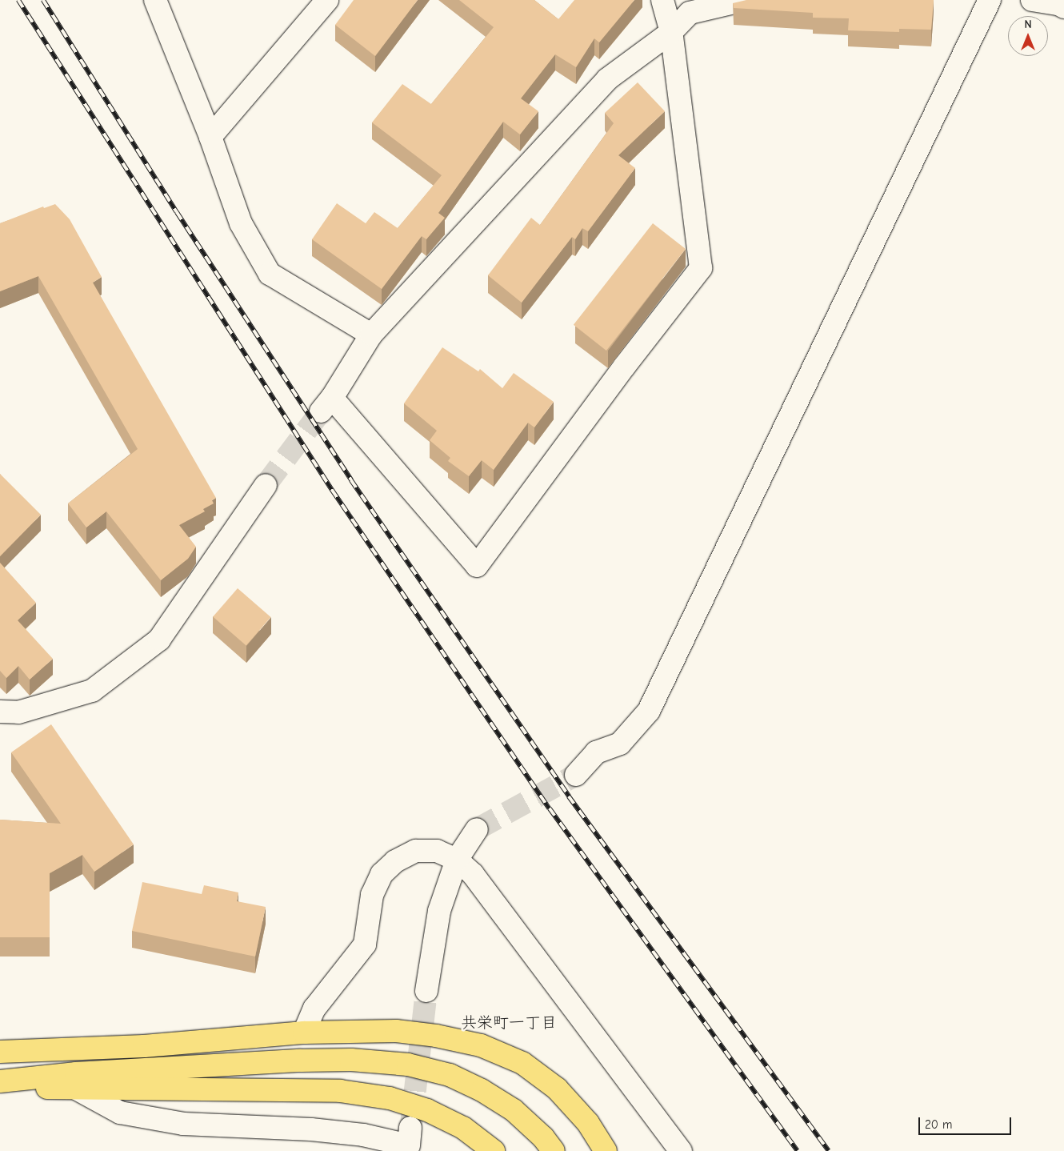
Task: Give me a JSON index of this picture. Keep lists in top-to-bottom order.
{
  "districts": ["共栄町一丁目"],
  "scale_bar": "20 m",
  "north": "top"
}
